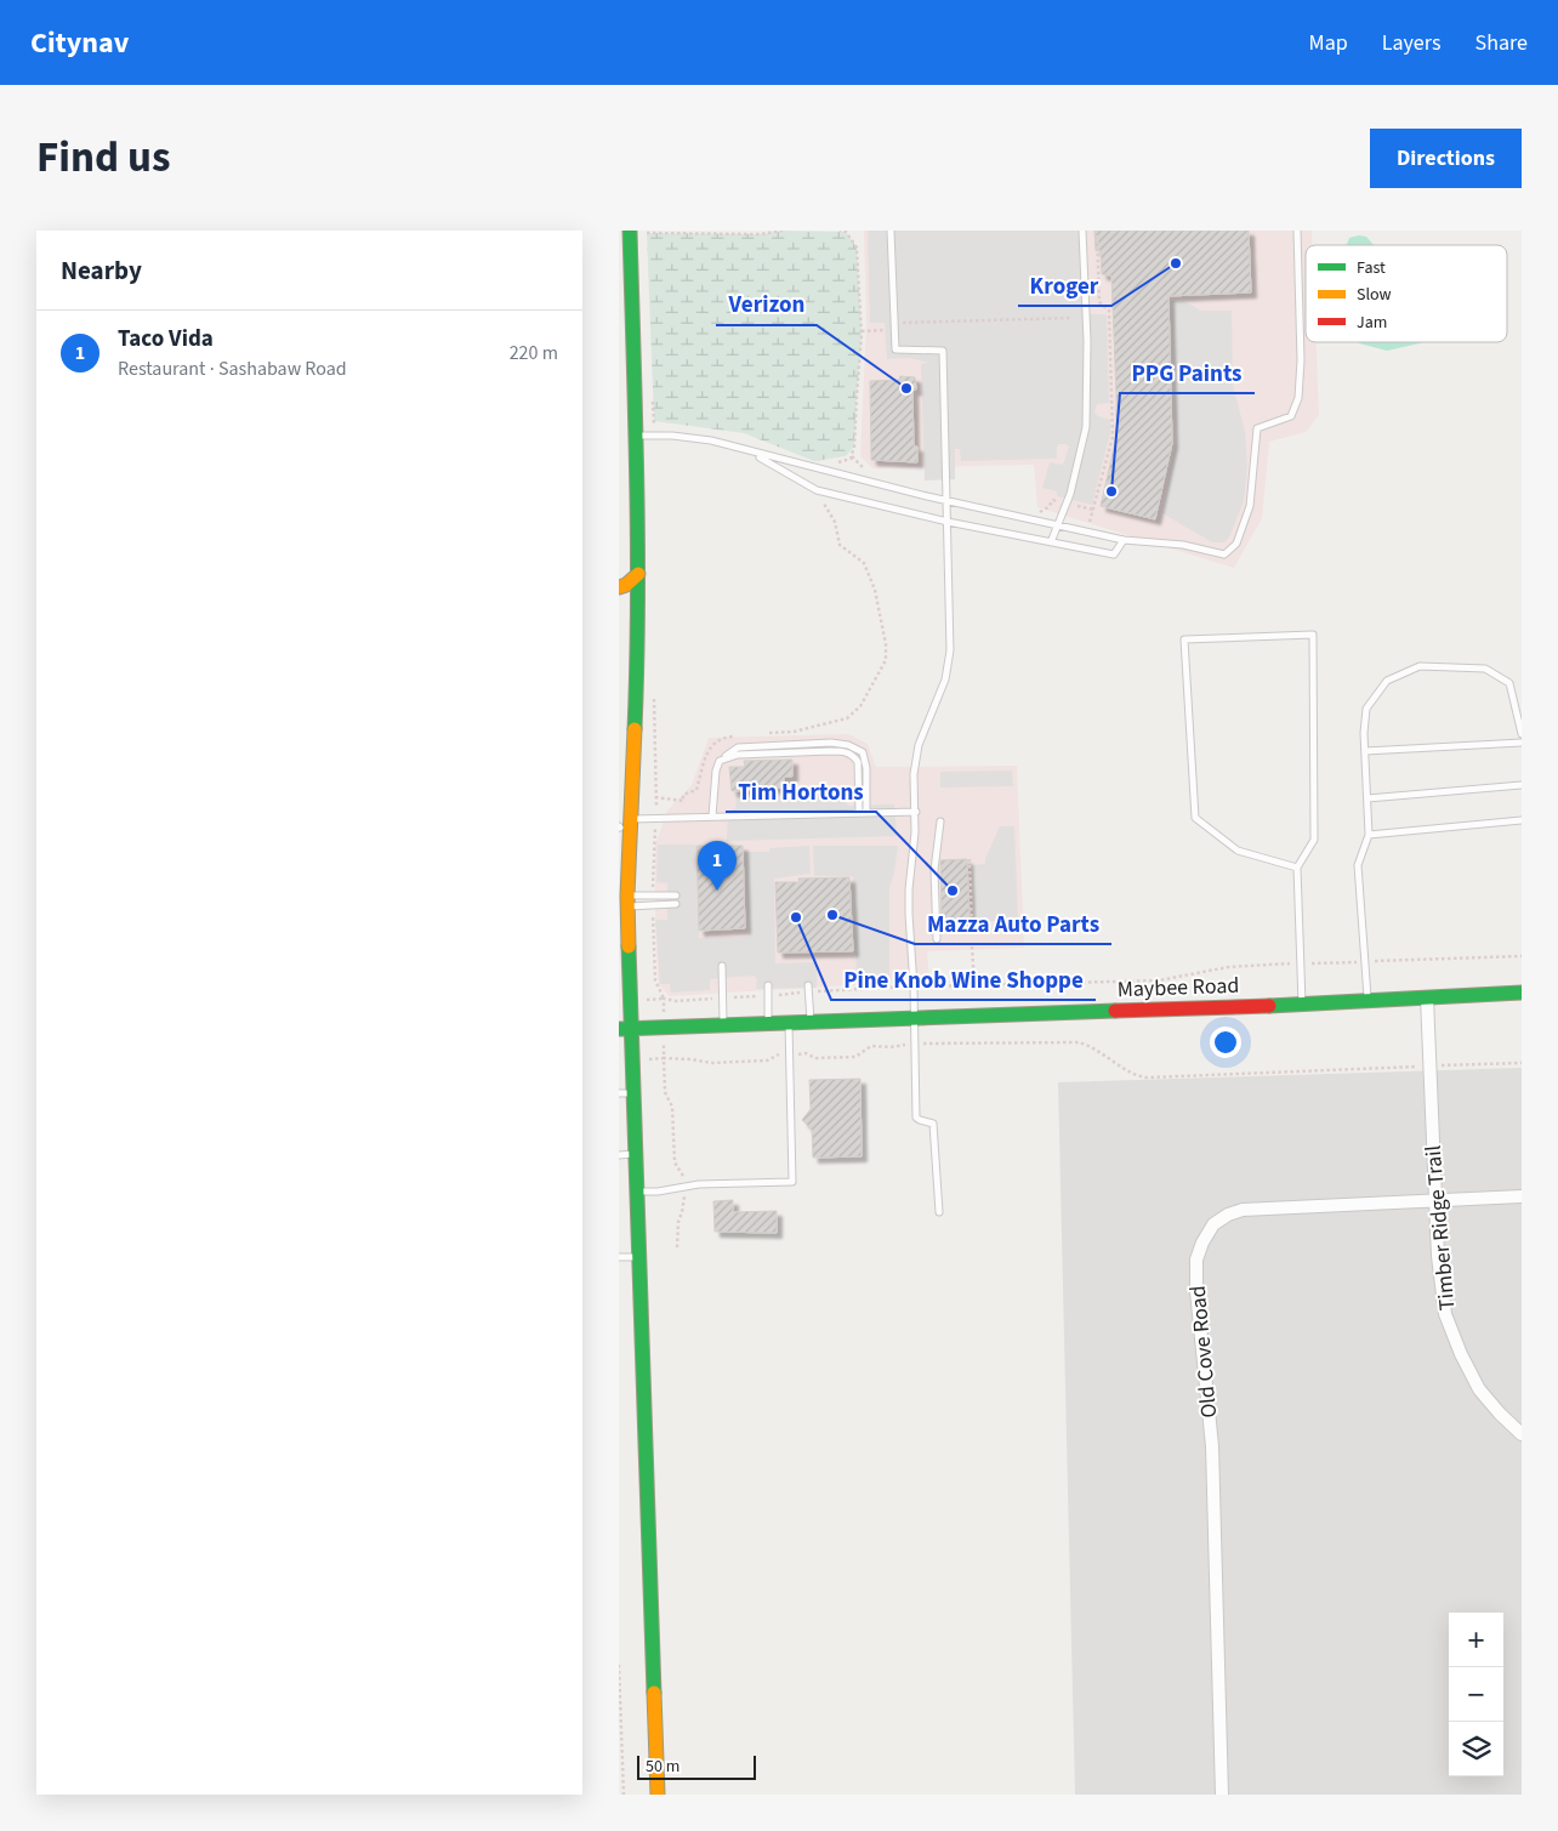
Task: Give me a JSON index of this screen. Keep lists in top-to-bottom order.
{
  "streets": {
    "main road": ["Maybee Road"],
    "street": ["Timber Ridge Trail", "Old Cove Road"]
  },
  "crossings": [
    ["Maybee Road", "Timber Ridge Trail"],
    ["Timber Ridge Trail", "Old Cove Road"]
  ],
  "places": [
    "Kroger",
    "Verizon",
    "PPG Paints",
    "Tim Hortons",
    "Mazza Auto Parts",
    "Pine Knob Wine Shoppe"
  ],
  "legend": ["Fast", "Slow", "Jam"],
  "scale_bar": "50 m",
  "page": {
    "header": "Citynav",
    "nav": ["Map", "Layers", "Share"],
    "title": "Find us",
    "buttons": "Directions",
    "heading": "Nearby",
    "list": [
      {
        "mark": "1",
        "name": "Taco Vida",
        "note": "Restaurant · Sashabaw Road",
        "value": "220 m"
      }
    ],
    "pins": "1",
    "map_buttons": ["+", "−"],
    "scale": "50 m"
  }
}
